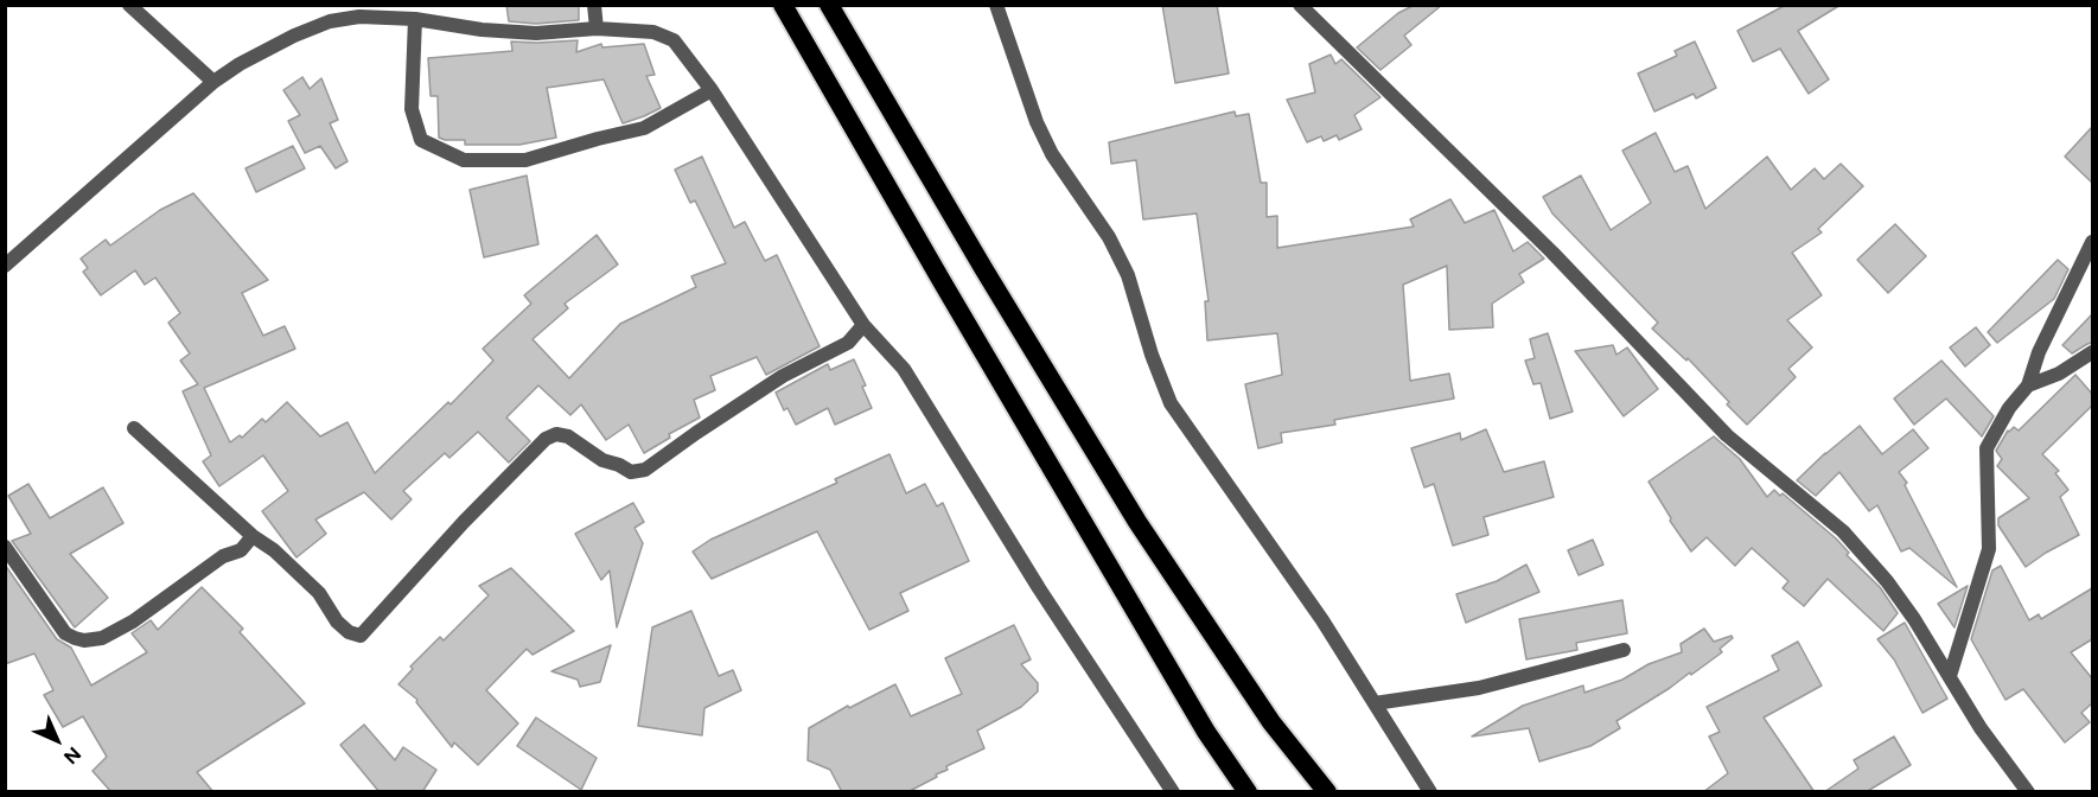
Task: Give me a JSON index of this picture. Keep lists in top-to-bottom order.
{
  "north": "bottom right"
}
